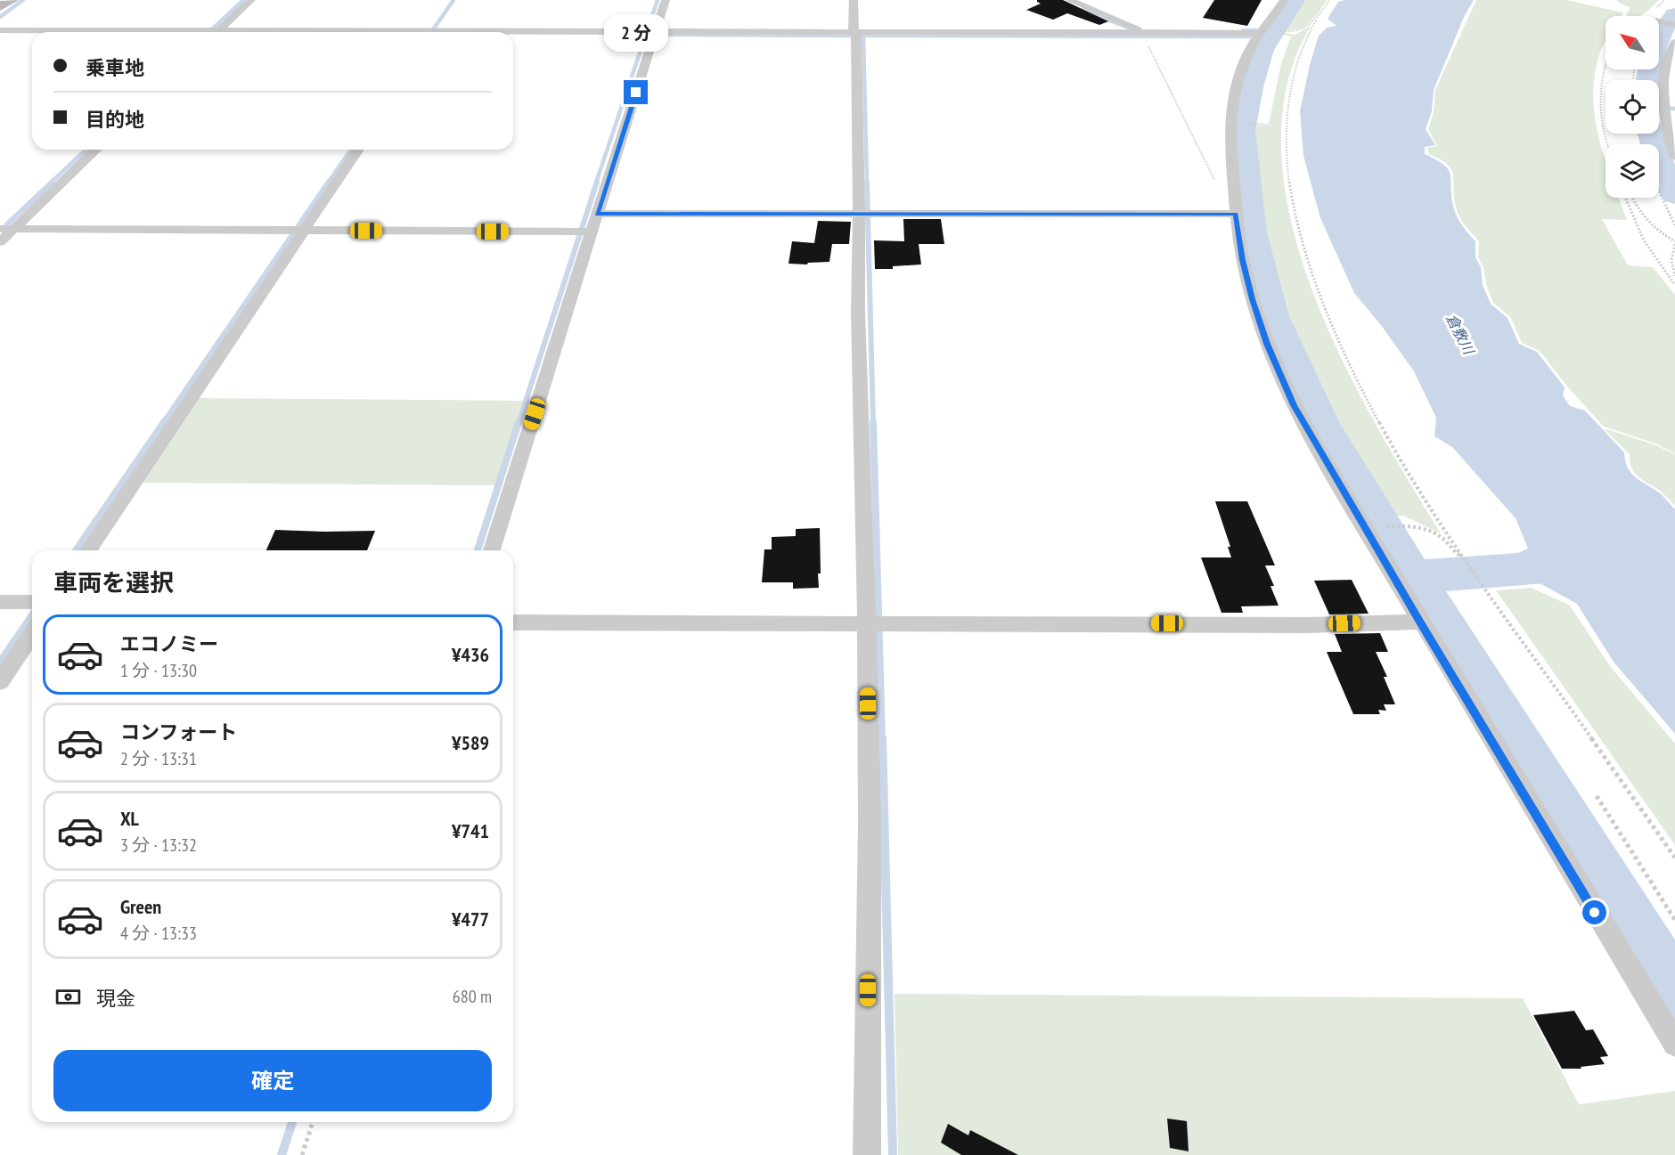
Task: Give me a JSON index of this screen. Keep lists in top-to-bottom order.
{
  "water": ["倉敷川"],
  "north": "top left",
  "page": {
    "bubble": "2 分",
    "banner": ["乗車地", "目的地"],
    "heading": "車両を選択",
    "list": [
      {
        "name": "エコノミー",
        "note": "1 分 · 13:30",
        "value": "¥436"
      },
      {
        "name": "コンフォート",
        "note": "2 分 · 13:31",
        "value": "¥589"
      },
      {
        "name": "XL",
        "note": "3 分 · 13:32",
        "value": "¥741"
      },
      {
        "name": "Green",
        "note": "4 分 · 13:33",
        "value": "¥477"
      }
    ],
    "pay": ["現金", "680 m"],
    "buttons": "確定"
  }
}
